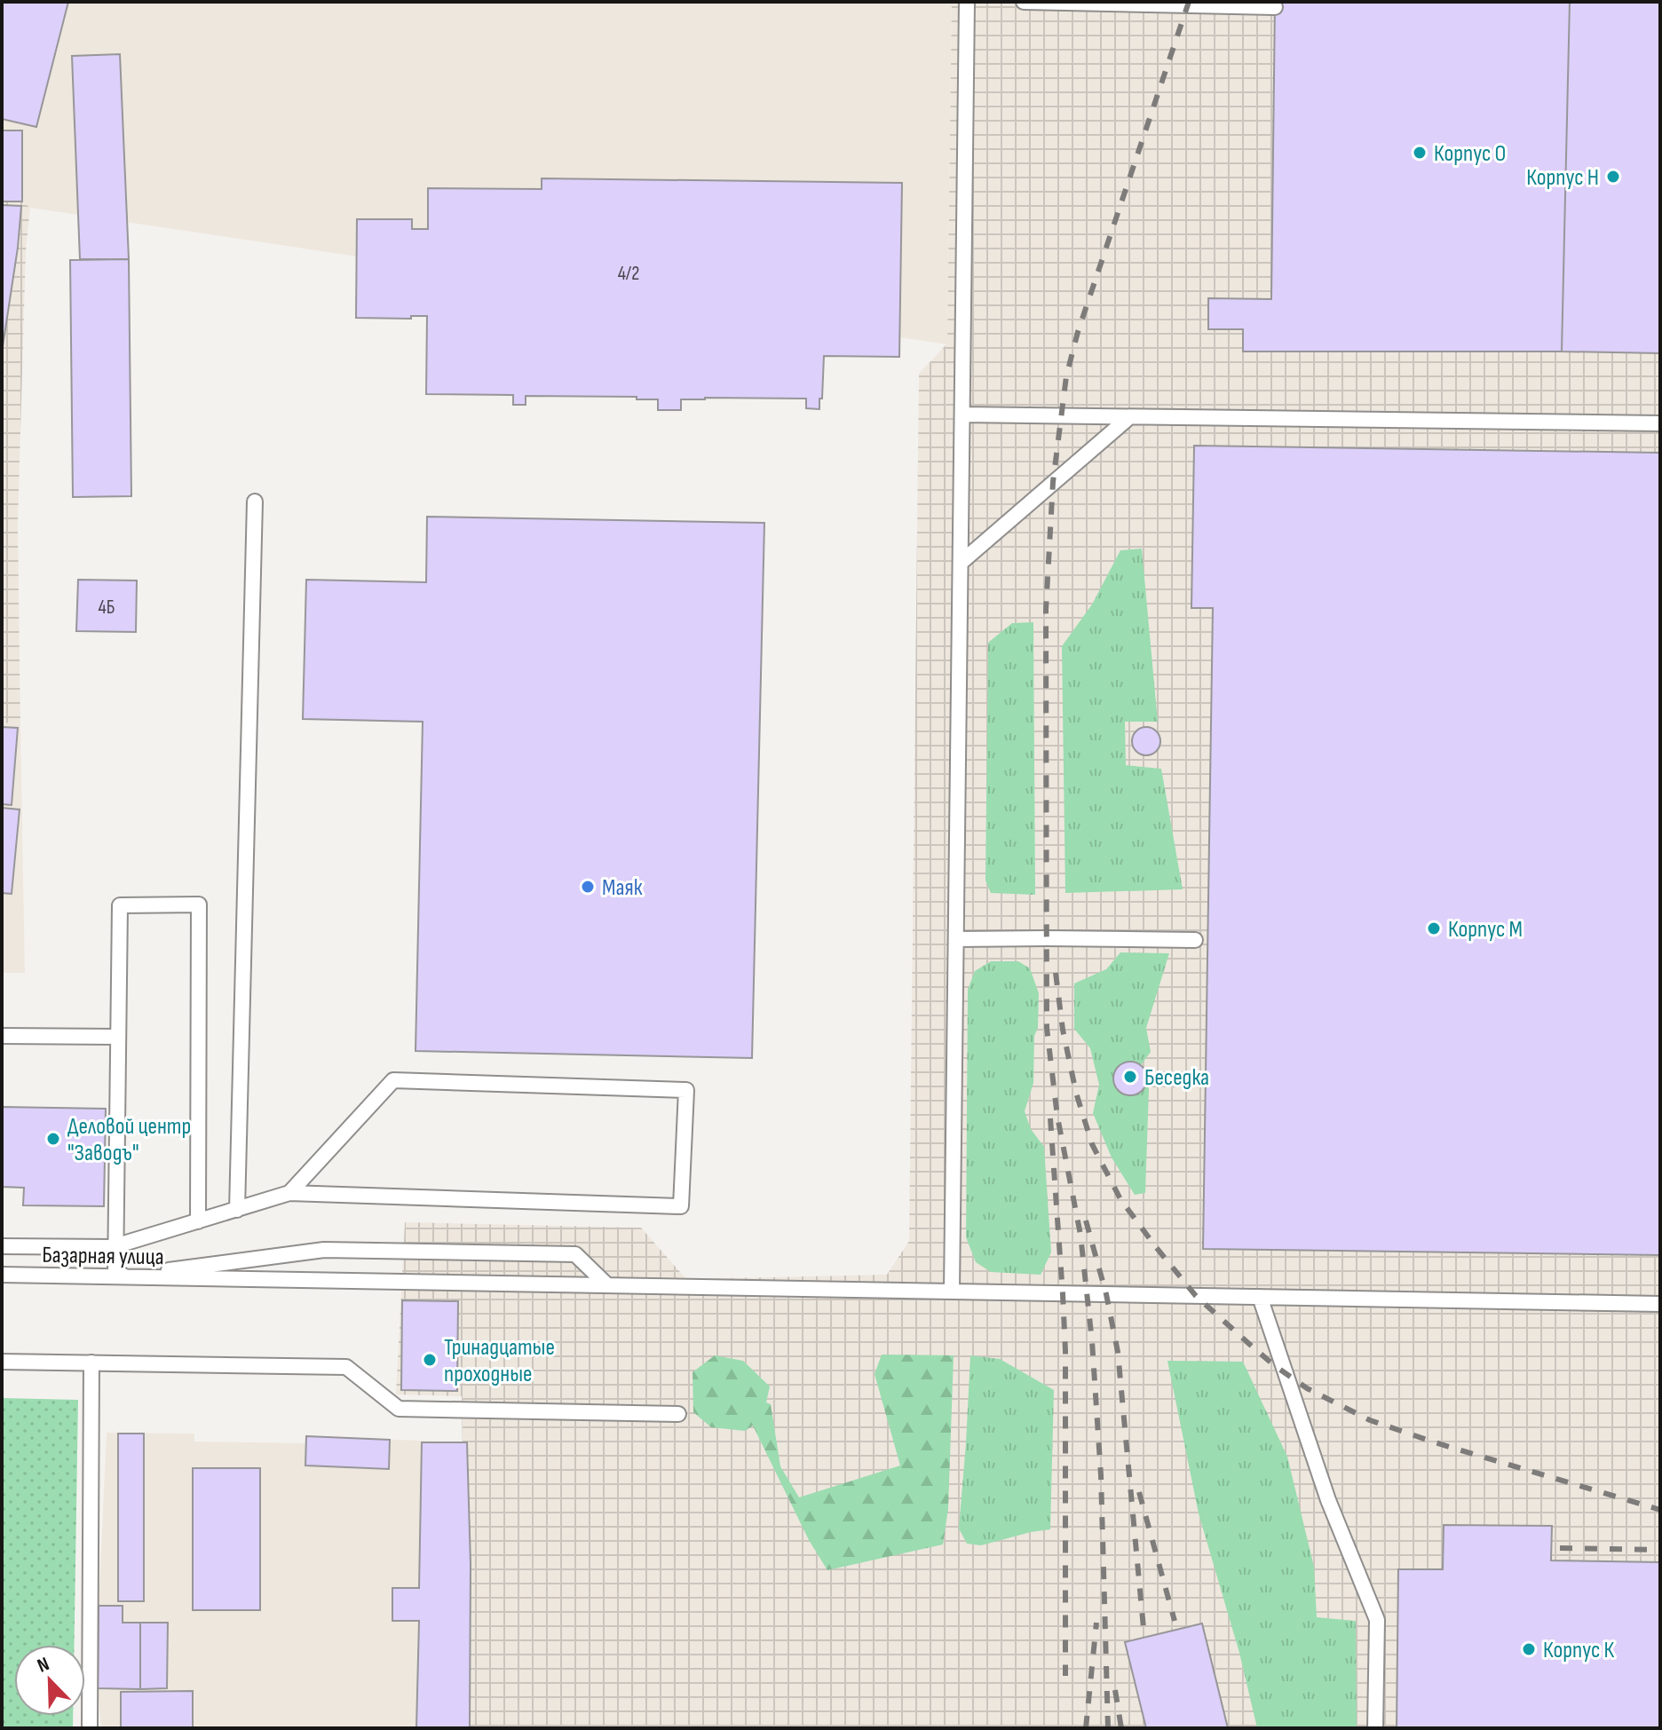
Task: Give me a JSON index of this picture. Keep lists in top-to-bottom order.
{
  "streets": {
    "lane": ["Базарная улица"]
  },
  "places": [
    "Корпус О",
    "Корпус Н",
    "Маяк",
    "Корпус М",
    "Беседка",
    "Деловой центр \"Заводъ\"",
    "Тринадцатые проходные",
    "Корпус К"
  ],
  "house_numbers": ["4/2", "4Б"],
  "north": "top left"
}
